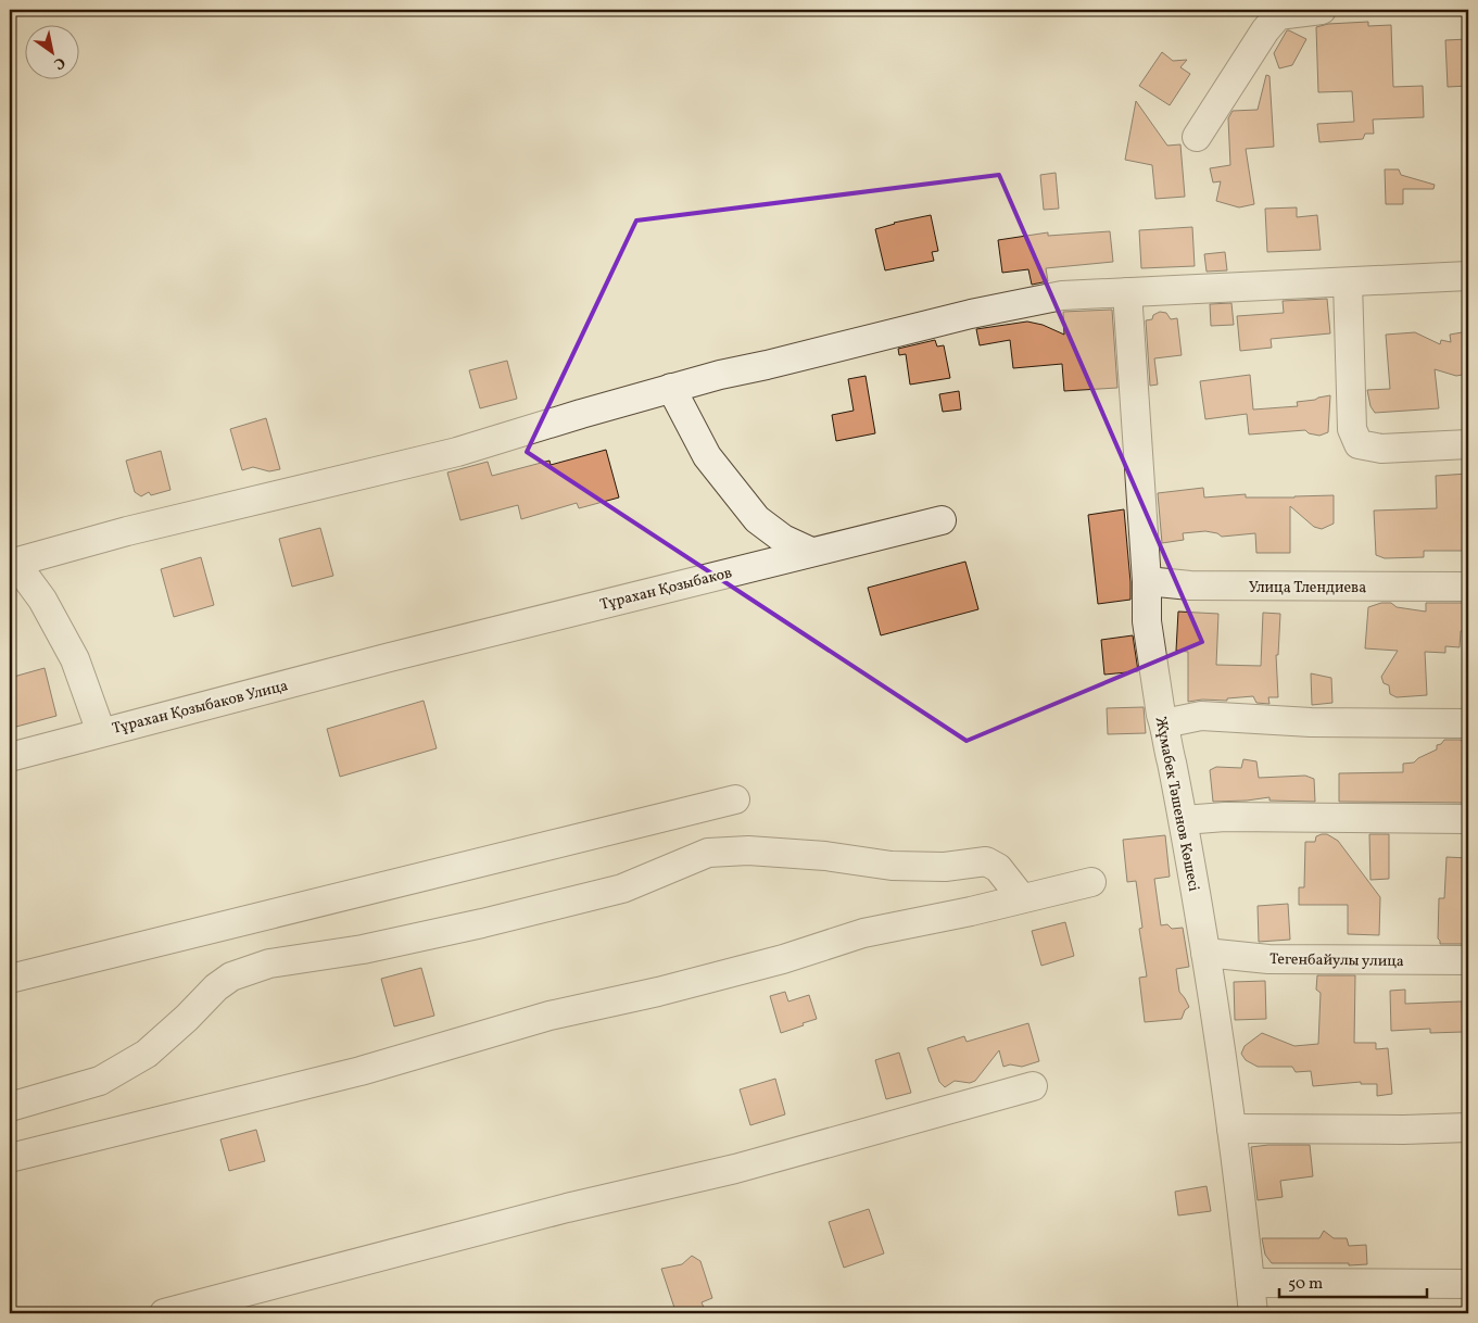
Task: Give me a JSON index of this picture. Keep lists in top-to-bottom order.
{
  "streets": {
    "street": [
      "Улица Тлендиева",
      "Тұрахан Қозыбаков",
      "Тұрахан Қозыбаков Улица",
      "Жұмабек Тәшенов Көшесі",
      "Тегенбайулы улица"
    ]
  },
  "crossings": [
    ["Улица Тлендиева", "Жұмабек Тәшенов Көшесі"],
    ["Тұрахан Қозыбаков", "Тұрахан Қозыбаков Улица"],
    ["Жұмабек Тәшенов Көшесі", "Тегенбайулы улица"]
  ],
  "scale_bar": "50 m",
  "north": "bottom right"
}
